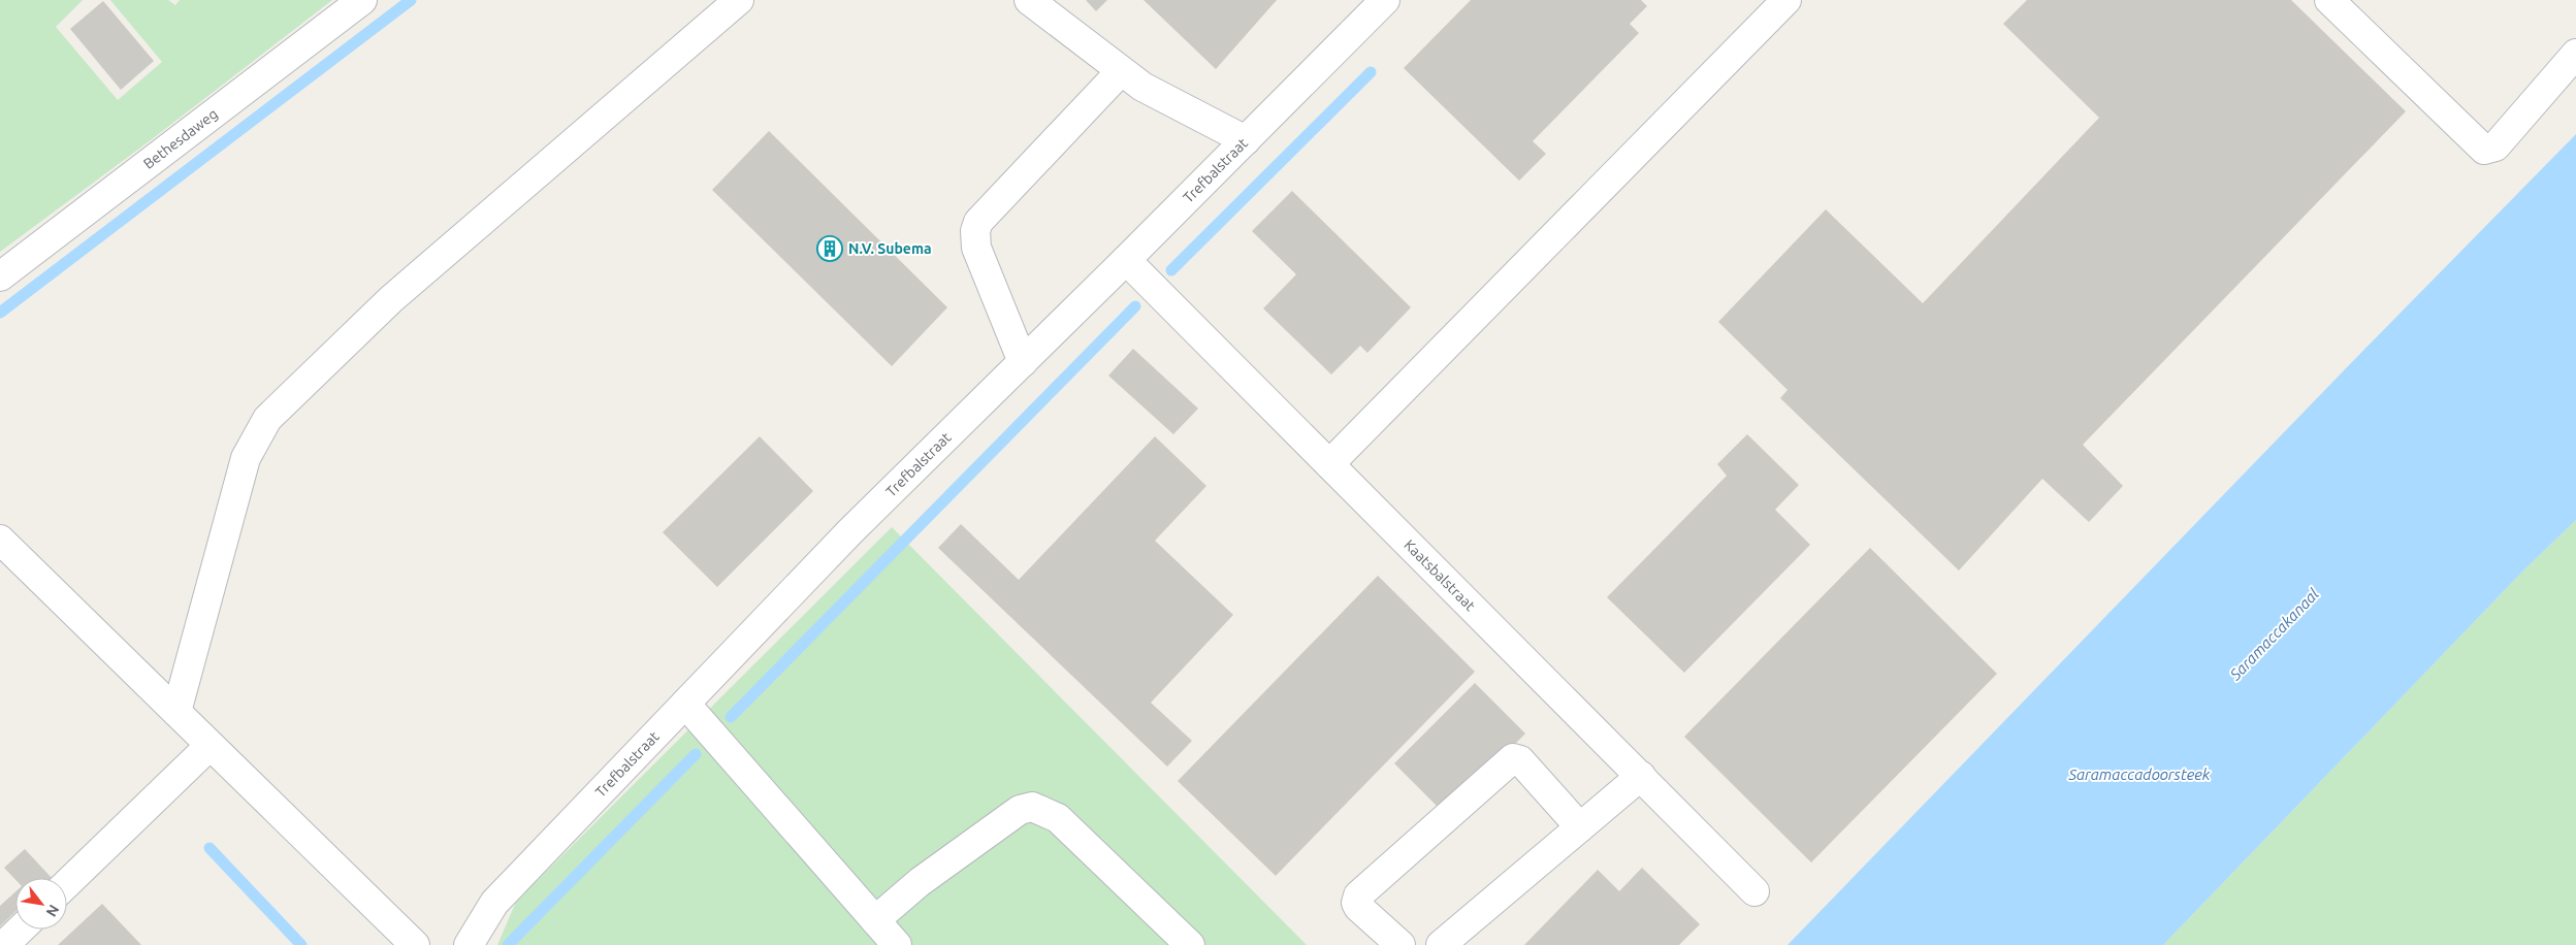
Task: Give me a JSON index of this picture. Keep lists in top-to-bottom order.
{
  "streets": {
    "street": ["Bethesdaweg", "Trefbalstraat", "Kaatsbalstraat"]
  },
  "crossings": [
    ["Trefbalstraat", "Kaatsbalstraat"]
  ],
  "water": ["Saramaccakanaal", "Saramaccadoorsteek"],
  "places": {
    "building": ["N.V. Subema"]
  },
  "north": "bottom right"
}
